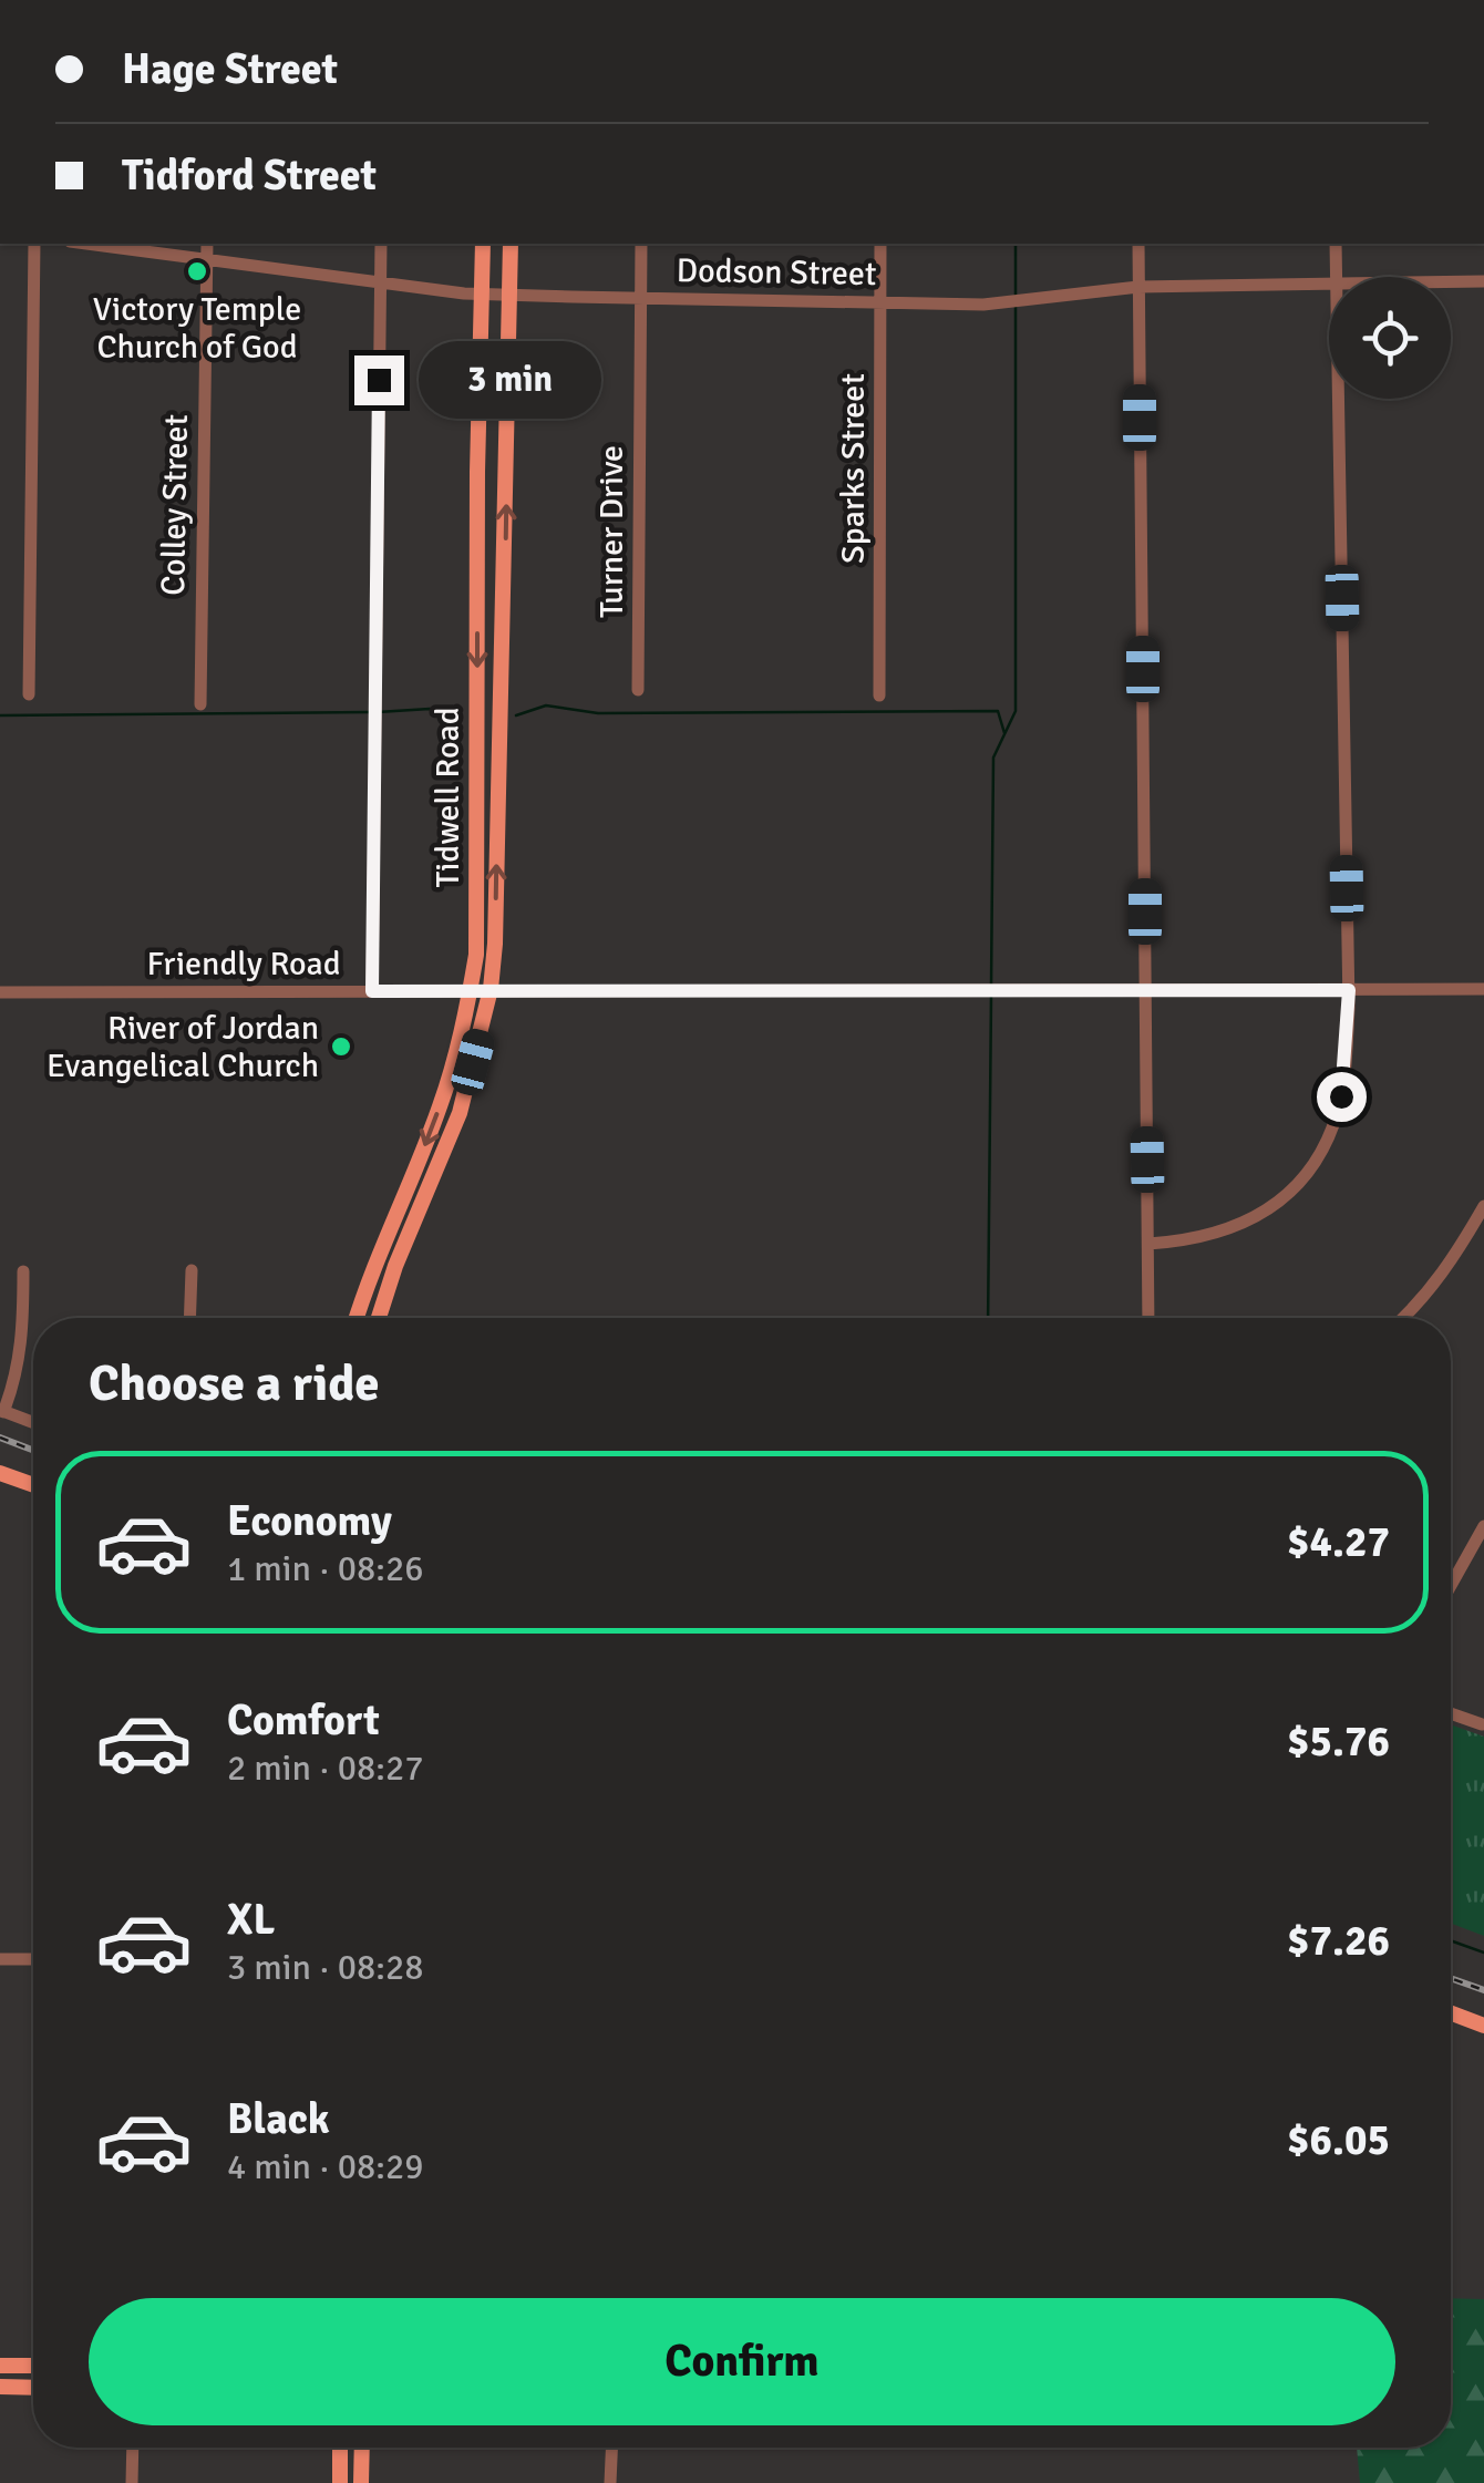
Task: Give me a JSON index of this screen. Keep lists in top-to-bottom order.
{
  "streets": {
    "main road": ["Tidwell Road"],
    "street": [
      "Dodson Street",
      "Sparks Street",
      "Colley Street",
      "Turner Drive",
      "Friendly Road"
    ]
  },
  "crossings": [
    ["Dodson Street", "Sparks Street"],
    ["Dodson Street", "Colley Street"],
    ["Dodson Street", "Turner Drive"],
    ["Dodson Street", "Tidwell Road"],
    ["Tidwell Road", "Friendly Road"]
  ],
  "places": ["Victory Temple Church of God", "River of Jordan Evangelical Church"],
  "page": {
    "banner": ["Hage Street", "Tidford Street"],
    "bubble": "3 min",
    "heading": "Choose a ride",
    "list": [
      {
        "name": "Economy",
        "note": "1 min · 08:26",
        "value": "$4.27"
      },
      {
        "name": "Comfort",
        "note": "2 min · 08:27",
        "value": "$5.76"
      },
      {
        "name": "XL",
        "note": "3 min · 08:28",
        "value": "$7.26"
      },
      {
        "name": "Black",
        "note": "4 min · 08:29",
        "value": "$6.05"
      }
    ],
    "buttons": "Confirm"
  }
}
